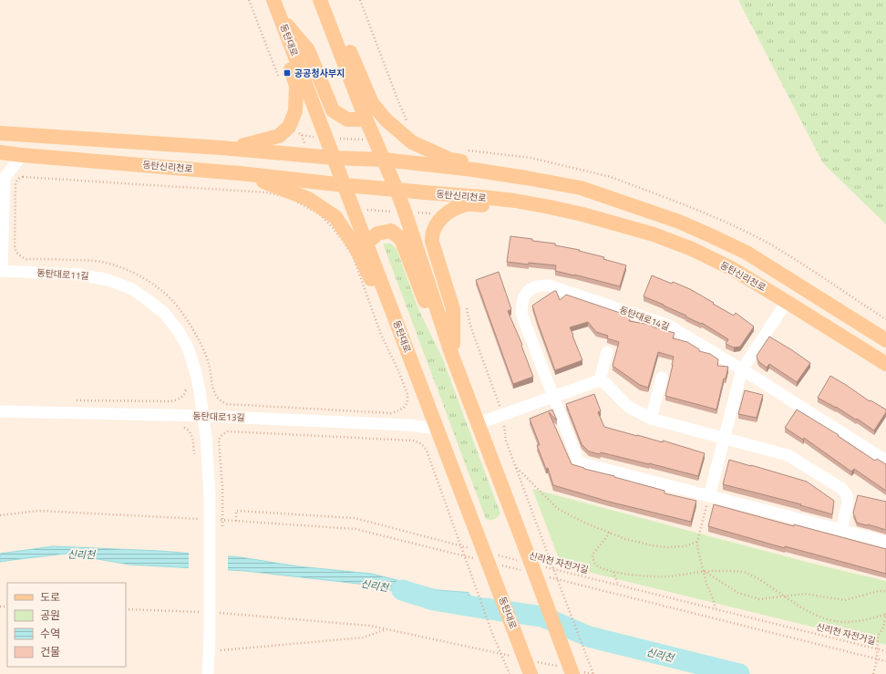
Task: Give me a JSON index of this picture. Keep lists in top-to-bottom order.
{
  "streets": {
    "main road": ["동탄대로", "동탄신리천로"],
    "street": ["동탄대로11길", "동탄대로14길", "동탄대로13길"],
    "path": ["신리천 자전거길"]
  },
  "crossings": [
    ["동탄대로", "동탄신리천로"],
    ["동탄대로", "동탄대로13길"],
    ["동탄대로11길", "동탄대로13길"]
  ],
  "water": ["신리천"],
  "places": {
    "transit": ["공공청사부지"]
  },
  "legend": [
    "도로",
    "공원",
    "수역",
    "건물"
  ]
}
